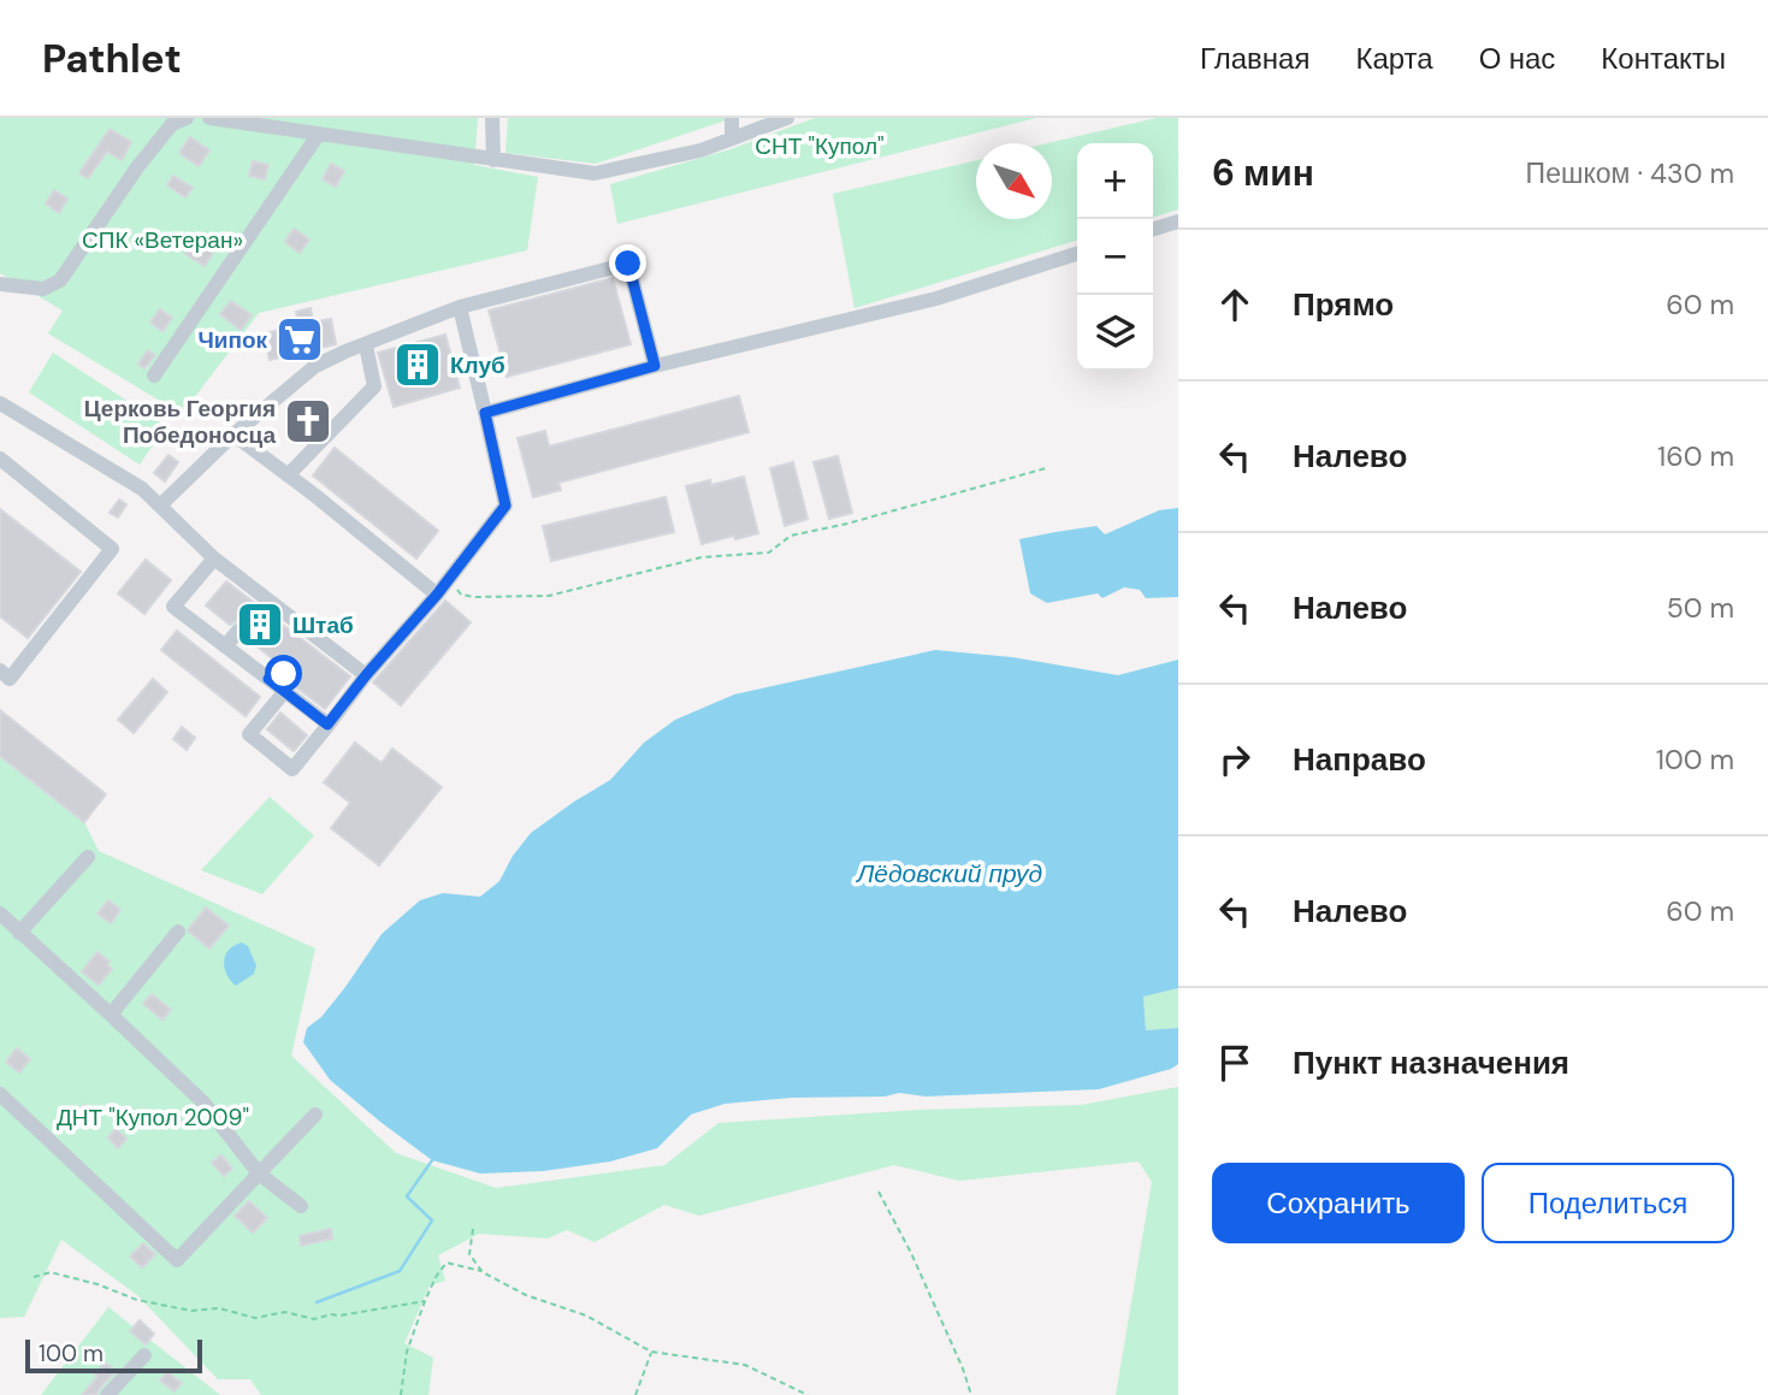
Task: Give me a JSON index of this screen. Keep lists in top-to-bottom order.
{
  "water": ["Лёдовский пруд"],
  "parks": ["СНТ \"Купол\"", "СПК «Ветеран»", "ДНТ \"Купол 2009\""],
  "places": {
    "supermarket": ["Чипок"],
    "building": ["Клуб", "Штаб"],
    "church": ["Церковь Георгия Победоносца"]
  },
  "scale_bar": "100 m",
  "north": "bottom right",
  "page": {
    "header": "Pathlet",
    "nav": [
      "Главная",
      "Карта",
      "О нас",
      "Контакты"
    ],
    "heading": ["6 мин", "Пешком · 430 m"],
    "map_buttons": ["+", "−"],
    "list": [
      ["Прямо", "60 m"],
      ["Налево", "160 m"],
      ["Налево", "50 m"],
      ["Направо", "100 m"],
      ["Налево", "60 m"],
      "Пункт назначения"
    ],
    "buttons": ["Сохранить", "Поделиться"],
    "scale": "100 m"
  }
}
